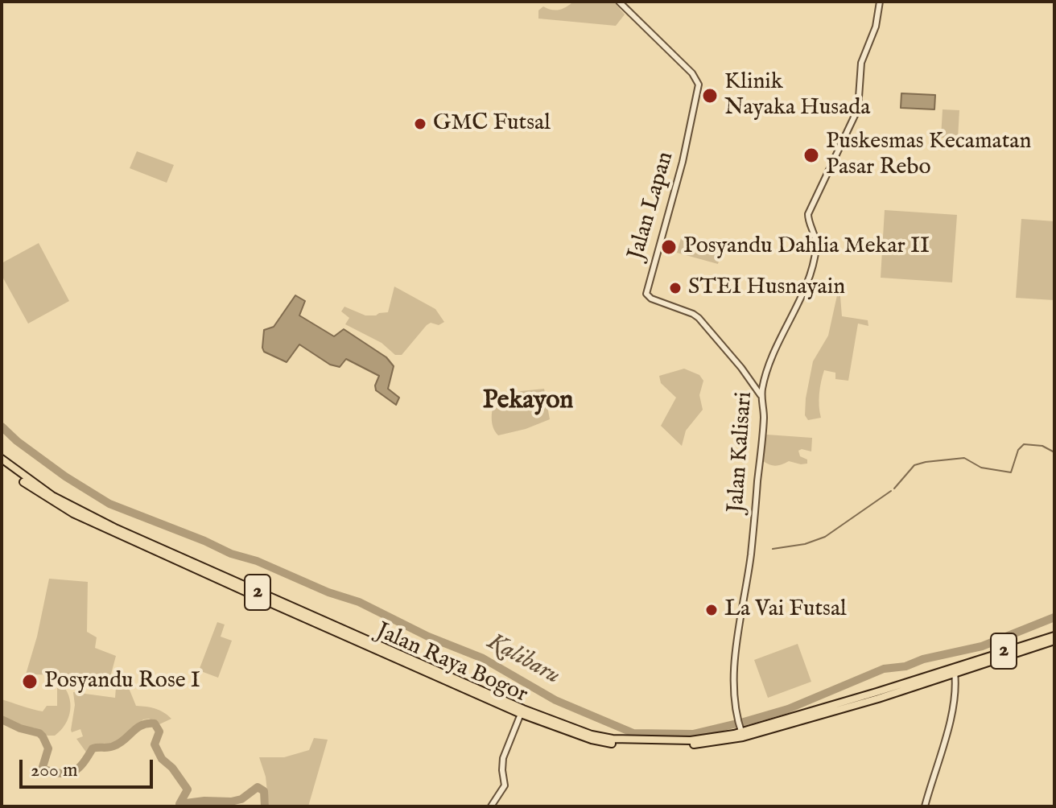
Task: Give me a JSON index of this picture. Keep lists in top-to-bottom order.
{
  "streets": {
    "highway": ["2", "Jalan Raya Bogor"],
    "street": ["Jalan Lapan", "Jalan Kalisari"]
  },
  "crossings": [
    ["Jalan Lapan", "Jalan Kalisari"],
    ["Jalan Kalisari", "Jalan Raya Bogor"]
  ],
  "districts": ["Pekayon"],
  "water": ["Kalibaru"],
  "places": [
    "Klinik Nayaka Husada",
    "GMC Futsal",
    "Puskesmas Kecamatan Pasar Rebo",
    "Posyandu Dahlia Mekar II",
    "STEI Husnayain",
    "La Vai Futsal",
    "Posyandu Rose I"
  ],
  "scale_bar": "200 m"
}
